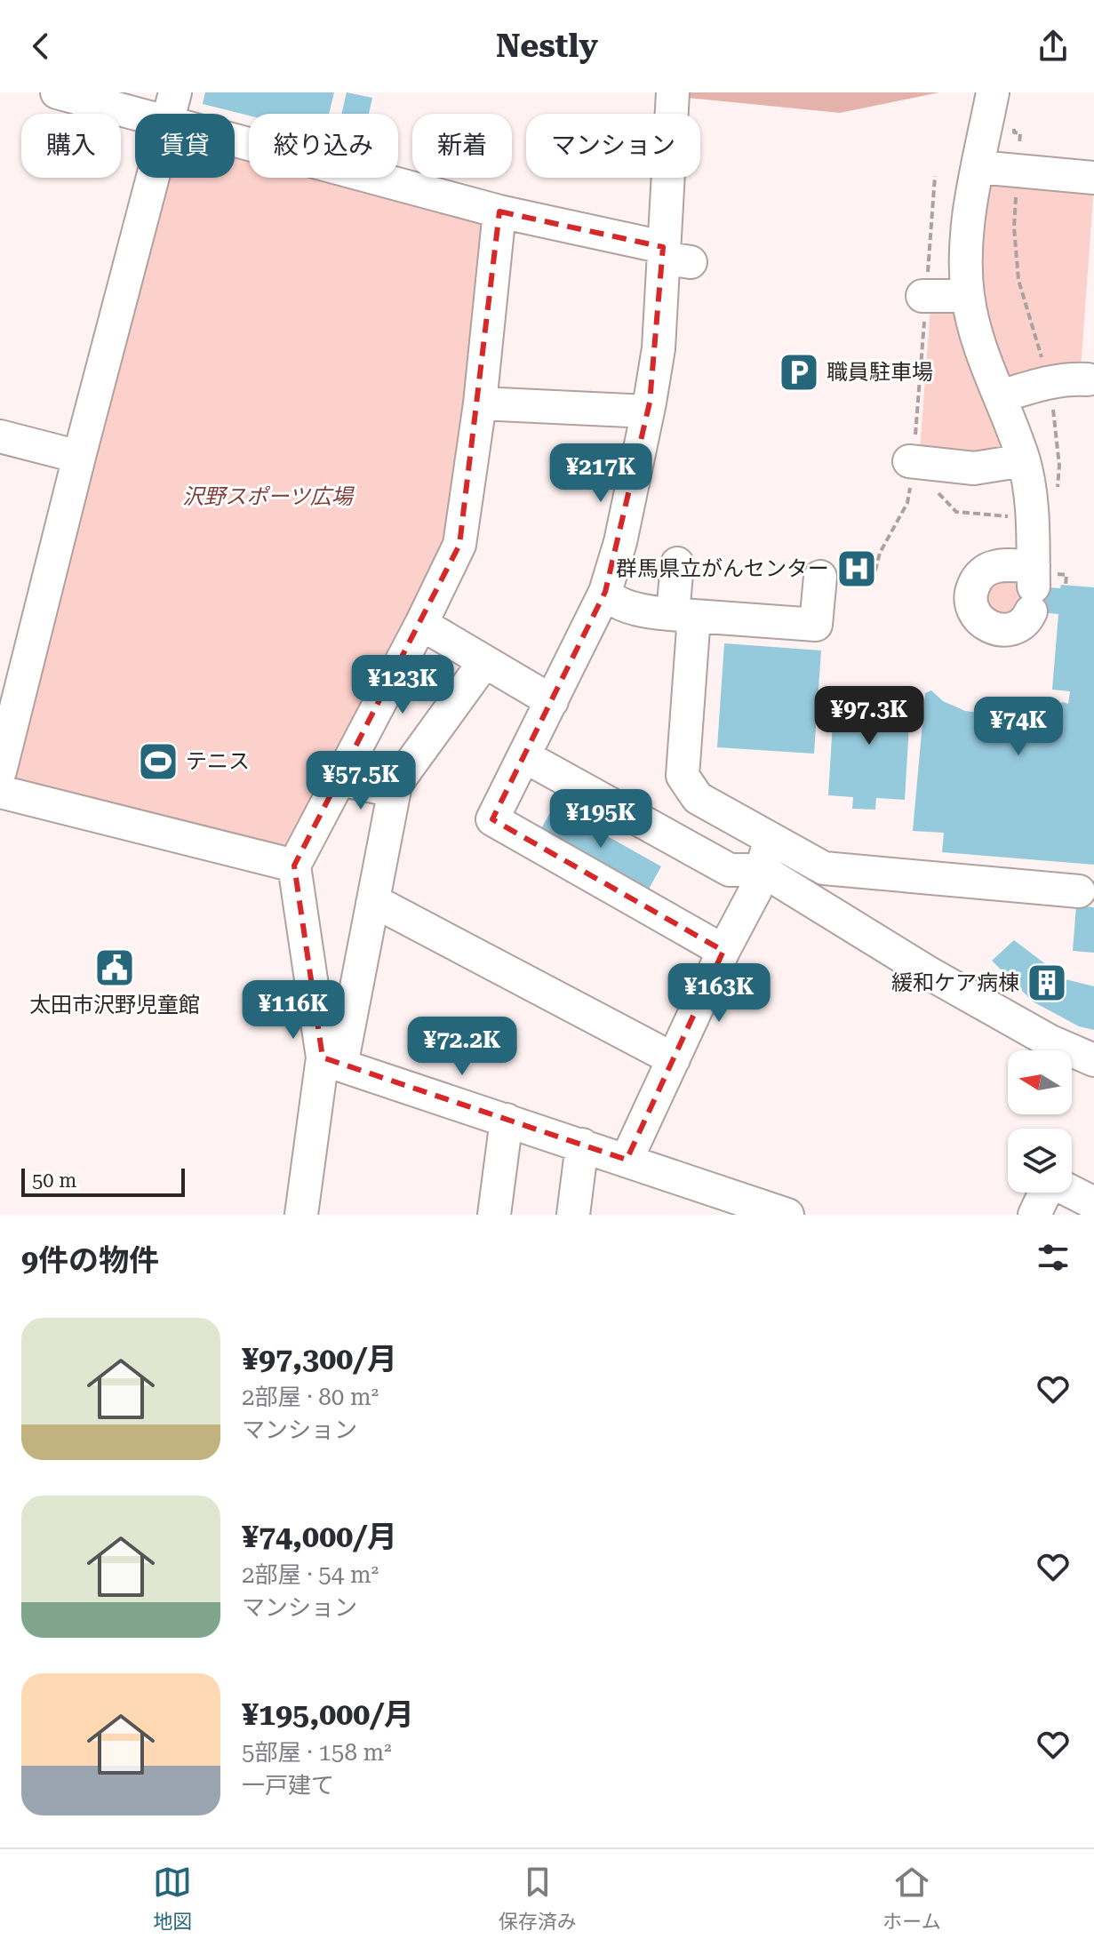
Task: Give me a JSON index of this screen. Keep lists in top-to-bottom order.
{
  "parks": ["沢野スポーツ広場"],
  "places": {
    "parking": ["職員駐車場"],
    "hospital": ["群馬県立がんセンター"],
    "sports": ["テニス"],
    "public building": ["太田市沢野児童館"],
    "building": ["緩和ケア病棟"]
  },
  "scale_bar": "50 m",
  "north": "left",
  "page": {
    "header": "Nestly",
    "chip": [
      "購入",
      "賃貸",
      "絞り込み",
      "新着",
      "マンション"
    ],
    "price": [
      "¥217K",
      "¥123K",
      "¥97.3K",
      "¥74K",
      "¥57.5K",
      "¥195K",
      "¥163K",
      "¥116K",
      "¥72.2K"
    ],
    "scale": "50 m",
    "heading": "9件の物件",
    "list": [
      {
        "name": "¥97,300/月",
        "note": "2部屋 · 80 m² · マンション"
      },
      {
        "name": "¥74,000/月",
        "note": "2部屋 · 54 m² · マンション"
      },
      {
        "name": "¥195,000/月",
        "note": "5部屋 · 158 m² · 一戸建て"
      }
    ],
    "tabs": ["地図", "保存済み", "ホーム"]
  }
}
